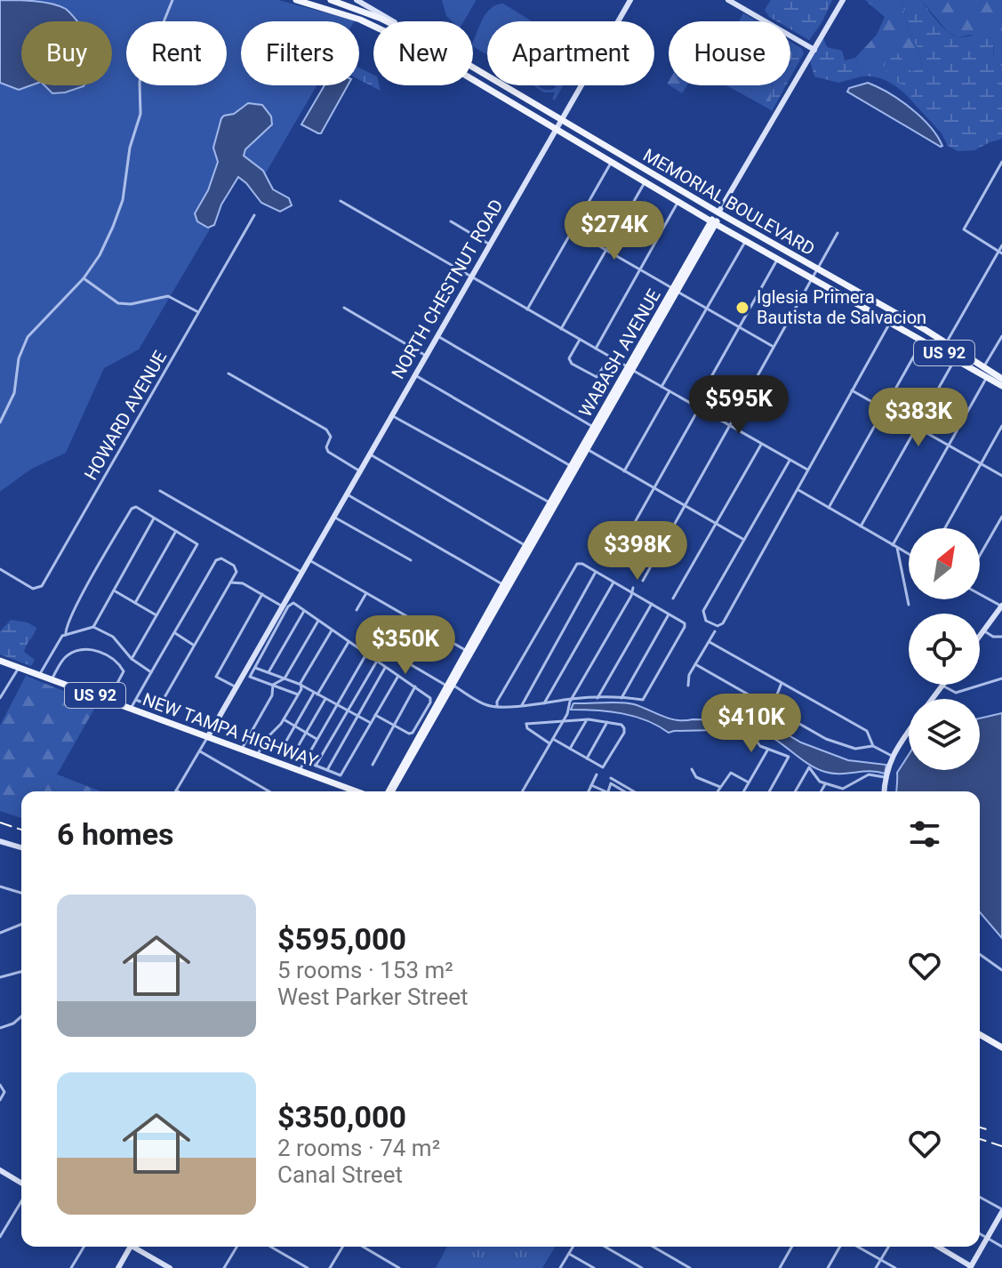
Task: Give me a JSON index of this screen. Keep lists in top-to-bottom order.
{
  "streets": {
    "main road": [
      "MEMORIAL BOULEVARD",
      "WABASH AVENUE",
      "US 92",
      "NEW TAMPA HIGHWAY"
    ],
    "street": ["NORTH CHESTNUT ROAD", "HOWARD AVENUE"]
  },
  "crossings": [
    ["MEMORIAL BOULEVARD", "NORTH CHESTNUT ROAD"],
    ["MEMORIAL BOULEVARD", "WABASH AVENUE"],
    ["MEMORIAL BOULEVARD", "US 92"],
    ["NORTH CHESTNUT ROAD", "NEW TAMPA HIGHWAY"]
  ],
  "places": ["Iglesia Primera Bautista de Salvacion"],
  "north": "top right",
  "page": {
    "chip": [
      "Buy",
      "Rent",
      "Filters",
      "New",
      "Apartment",
      "House"
    ],
    "price": [
      "$274K",
      "$595K",
      "$383K",
      "$398K",
      "$350K",
      "$410K"
    ],
    "heading": "6 homes",
    "list": [
      {
        "name": "$595,000",
        "note": "5 rooms · 153 m² · West Parker Street"
      },
      {
        "name": "$350,000",
        "note": "2 rooms · 74 m² · Canal Street"
      }
    ]
  }
}
